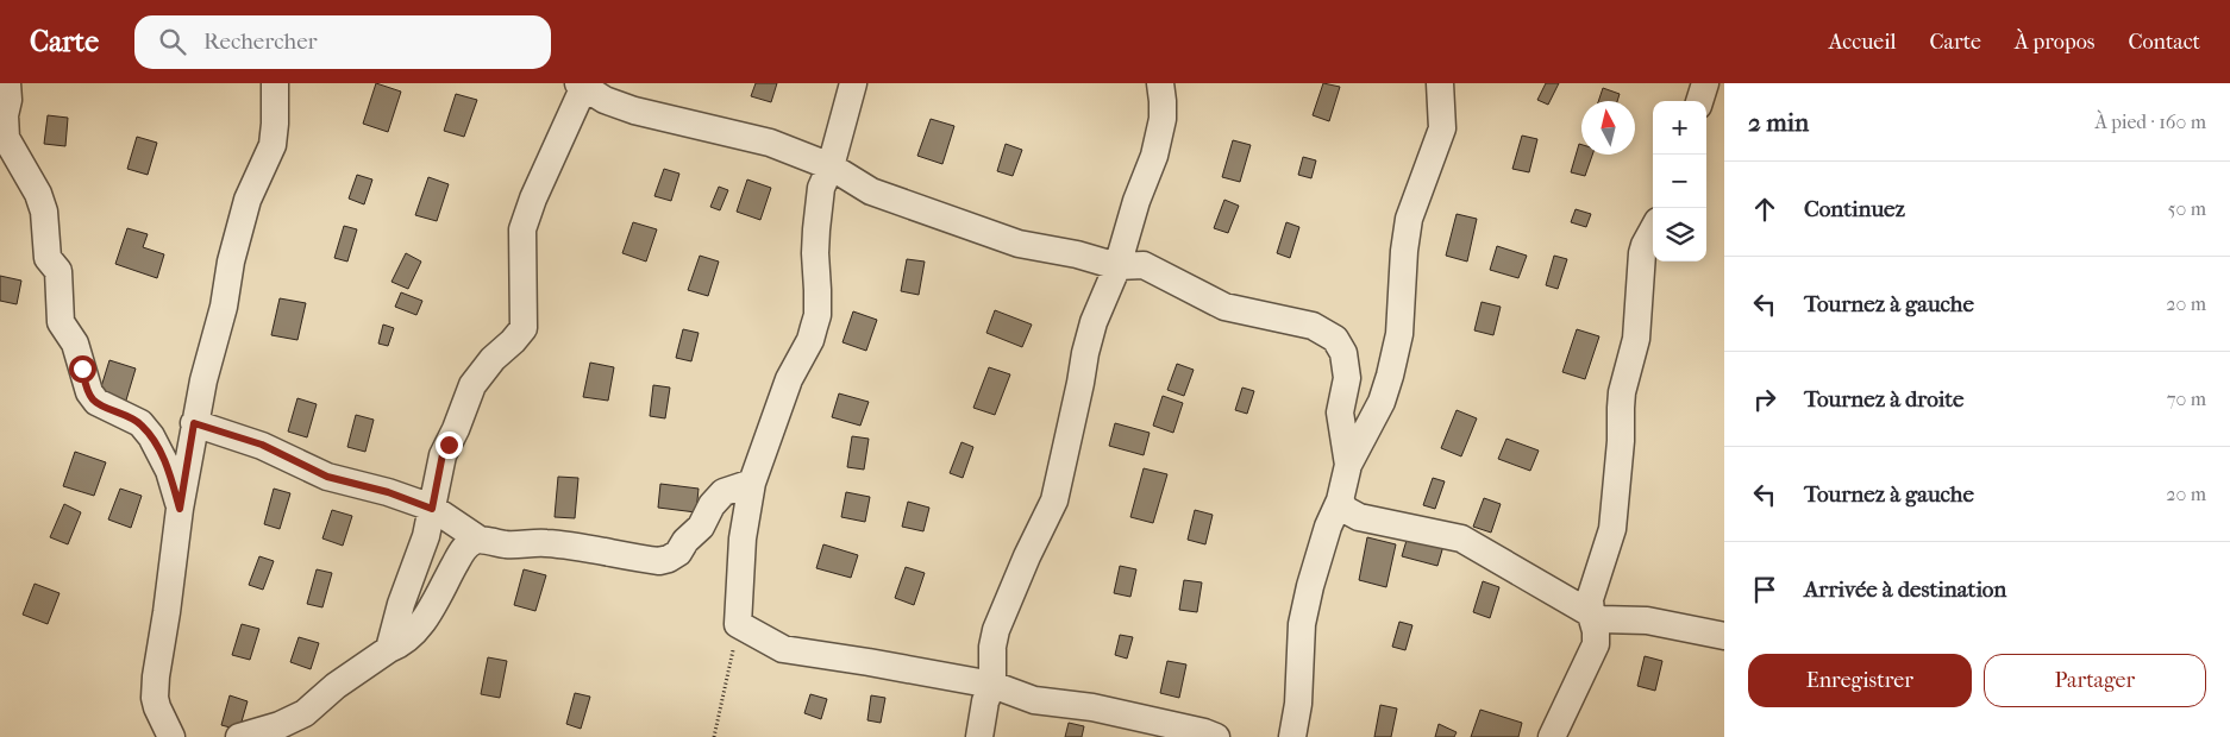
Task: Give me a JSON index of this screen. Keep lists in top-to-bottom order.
{
  "north": "top",
  "page": {
    "header": "Carte",
    "search": "Rechercher",
    "nav": [
      "Accueil",
      "Carte",
      "À propos",
      "Contact"
    ],
    "heading": ["2 min", "À pied · 160 m"],
    "map_buttons": ["+", "−"],
    "list": [
      ["Continuez", "50 m"],
      ["Tournez à gauche", "20 m"],
      ["Tournez à droite", "70 m"],
      ["Tournez à gauche", "20 m"],
      "Arrivée à destination"
    ],
    "buttons": ["Enregistrer", "Partager"]
  }
}
